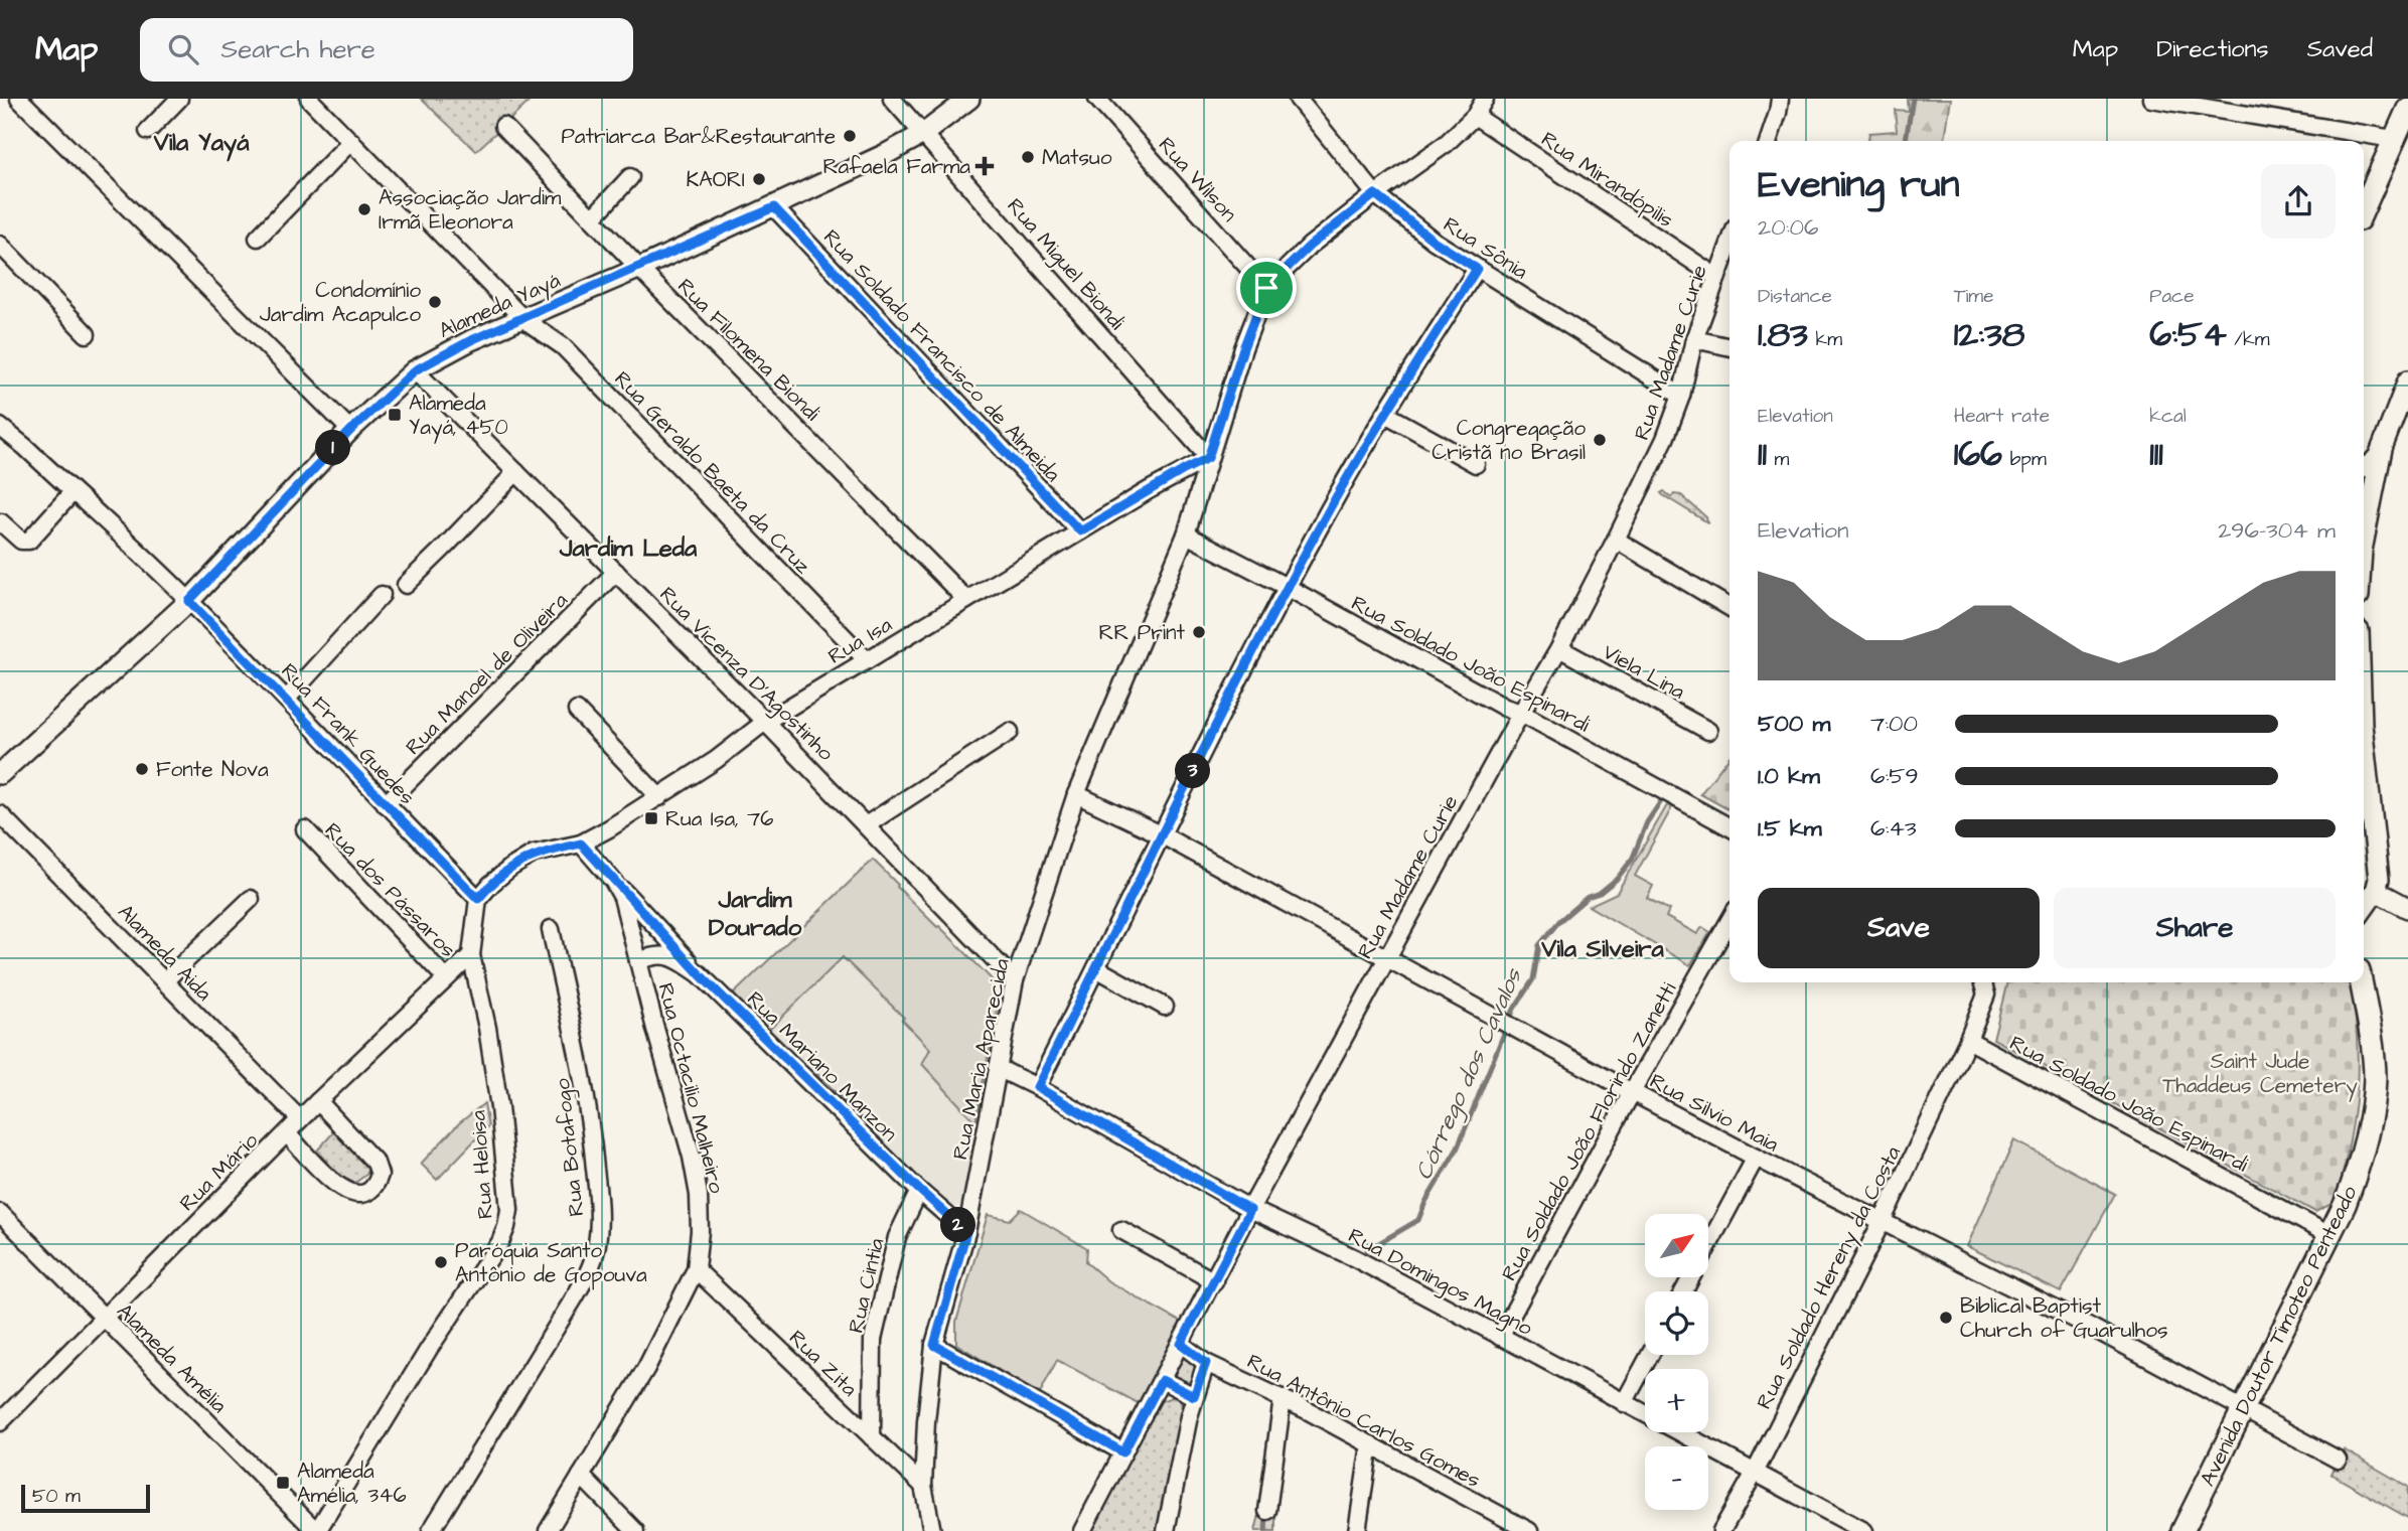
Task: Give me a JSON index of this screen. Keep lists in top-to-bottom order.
{
  "streets": {
    "main road": ["Avenida Doutor Timoteo Penteado"],
    "street": [
      "Rua Wilson",
      "Rua Mirandópilis",
      "Rua Sônia",
      "Rua Miguel Biondi",
      "Alameda Yayá",
      "Rua Filomena Biondi",
      "Rua Madame Curie",
      "Rua Soldado Francisco de Almeida",
      "Rua Geraldo Baeta da Cruz",
      "Rua Isa",
      "Rua Soldado João Espinardi",
      "Viela Lina",
      "Rua Manoel de Oliveira",
      "Rua Vicenza D'Agostinho",
      "Rua Frank Guedes",
      "Rua dos Pássaros",
      "Alameda Aida",
      "Rua Maria Aparecida",
      "Rua Mariano Manzon",
      "Rua Octacilio Malheiro",
      "Rua Silvio Maia",
      "Rua Soldado João Florindo Zanetti",
      "Rua Botafogo",
      "Rua Heloisa",
      "Rua Mário",
      "Rua Soldado Hereny da Costa",
      "Rua Domingos Magno",
      "Rua Cintia",
      "Alameda Amélia",
      "Rua Zita",
      "Rua Antônio Carlos Gomes"
    ]
  },
  "crossings": [
    ["Rua Wilson", "Rua Maria Aparecida"],
    ["Rua Mirandópilis", "Rua Madame Curie"],
    ["Rua Sônia", "Rua Madame Curie"],
    ["Rua Miguel Biondi", "Alameda Yayá"],
    ["Rua Miguel Biondi", "Rua Isa"],
    ["Rua Miguel Biondi", "Rua Maria Aparecida"],
    ["Alameda Yayá", "Rua Filomena Biondi"],
    ["Alameda Yayá", "Rua Soldado Francisco de Almeida"],
    ["Alameda Yayá", "Rua Geraldo Baeta da Cruz"],
    ["Alameda Yayá", "Rua Vicenza D'Agostinho"],
    ["Alameda Yayá", "Rua Frank Guedes"],
    ["Rua Filomena Biondi", "Rua Isa"],
    ["Rua Madame Curie", "Rua Soldado João Espinardi"],
    ["Rua Madame Curie", "Viela Lina"],
    ["Rua Madame Curie", "Rua Silvio Maia"],
    ["Rua Madame Curie", "Rua Domingos Magno"],
    ["Rua Madame Curie", "Rua Antônio Carlos Gomes"],
    ["Rua Soldado Francisco de Almeida", "Rua Isa"],
    ["Rua Geraldo Baeta da Cruz", "Rua Isa"],
    ["Rua Isa", "Rua Vicenza D'Agostinho"],
    ["Rua Isa", "Rua Frank Guedes"],
    ["Rua Isa", "Rua Maria Aparecida"],
    ["Rua Isa", "Rua Octacilio Malheiro"],
    ["Rua Isa", "Rua Heloisa"],
    ["Rua Soldado João Espinardi", "Rua Maria Aparecida"],
    ["Rua Soldado João Espinardi", "Rua Soldado Hereny da Costa"],
    ["Rua Soldado João Espinardi", "Avenida Doutor Timoteo Penteado"],
    ["Rua Manoel de Oliveira", "Rua Vicenza D'Agostinho"],
    ["Rua Manoel de Oliveira", "Rua Frank Guedes"],
    ["Rua Vicenza D'Agostinho", "Rua Maria Aparecida"],
    ["Rua Frank Guedes", "Rua Heloisa"],
    ["Rua dos Pássaros", "Rua Mário"],
    ["Alameda Aida", "Rua Mário"],
    ["Rua Maria Aparecida", "Rua Mariano Manzon"],
    ["Rua Maria Aparecida", "Rua Silvio Maia"],
    ["Rua Maria Aparecida", "Rua Domingos Magno"],
    ["Rua Maria Aparecida", "Rua Zita"],
    ["Rua Mariano Manzon", "Rua Octacilio Malheiro"],
    ["Rua Mariano Manzon", "Rua Cintia"],
    ["Rua Octacilio Malheiro", "Rua Zita"],
    ["Rua Silvio Maia", "Rua Soldado João Florindo Zanetti"],
    ["Rua Silvio Maia", "Rua Soldado Hereny da Costa"],
    ["Rua Silvio Maia", "Avenida Doutor Timoteo Penteado"],
    ["Rua Soldado João Florindo Zanetti", "Rua Domingos Magno"],
    ["Rua Heloisa", "Rua Mário"],
    ["Rua Heloisa", "Alameda Amélia"],
    ["Rua Mário", "Alameda Amélia"],
    ["Rua Soldado Hereny da Costa", "Rua Domingos Magno"],
    ["Rua Cintia", "Rua Zita"]
  ],
  "districts": [
    "Vila Yayá",
    "Jardim Leda",
    "Jardim Dourado",
    "Vila Silveira"
  ],
  "water": ["Córrego dos Cavalos"],
  "parks": ["Saint Jude Thaddeus Cemetery"],
  "places": {
    "other": [
      "Patriarca Bar&Restaurante",
      "Matsuo",
      "KAORI",
      "Associação Jardim Irmã Eleonora",
      "Condomínio Jardim Acapulco",
      "Congregação Cristã no Brasil",
      "RR Print",
      "Fonte Nova",
      "Paróquia Santo Antônio de Gopouva",
      "Biblical Baptist Church of Guarulhos"
    ],
    "health": ["Rafaela Farma"],
    "transit": ["Alameda Yayá, 450", "Rua Isa, 76", "Alameda Amélia, 346"]
  },
  "scale_bar": "50 m",
  "north": "top right",
  "page": {
    "header": "Map",
    "search": "Search here",
    "nav": ["Map", "Directions", "Saved"],
    "heading": ["Evening run", "20:06"],
    "stats": [
      ["Distance", "1.83 km"],
      ["Time", "12:38"],
      ["Pace", "6:54 /km"],
      ["Elevation", "11 m"],
      ["Heart rate", "166 bpm"],
      ["kcal", "111"]
    ],
    "pins": ["1", "3", "2"],
    "chart": ["Elevation", "296–304 m"],
    "list": [
      {
        "name": "500 m",
        "note": "7:00"
      },
      {
        "name": "1.0 km",
        "note": "6:59"
      },
      {
        "name": "1.5 km",
        "note": "6:43"
      }
    ],
    "buttons": ["Save", "Share"],
    "map_buttons": ["+", "−"],
    "scale": "50 m"
  }
}
